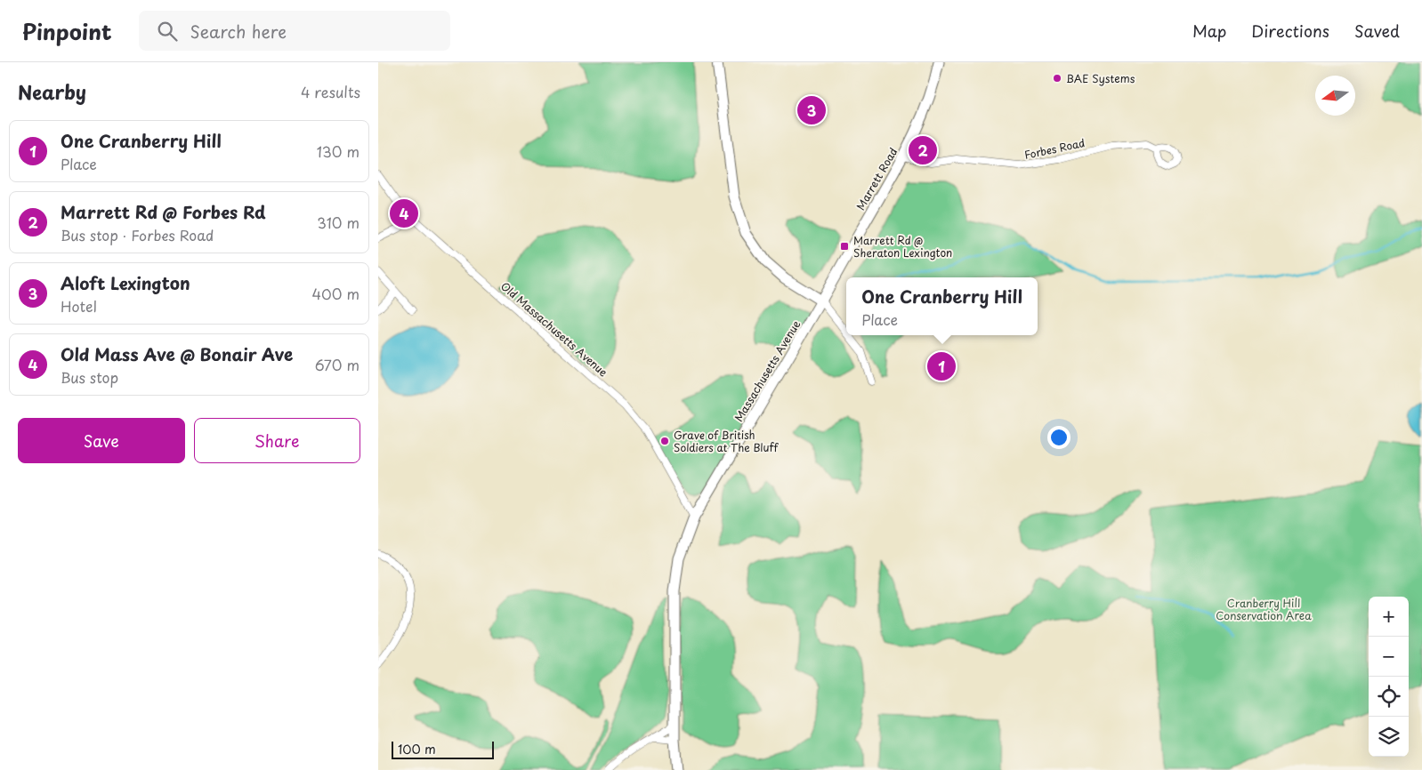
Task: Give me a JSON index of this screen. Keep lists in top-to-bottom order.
{
  "streets": {
    "main road": ["Marrett Road", "Massachusetts Avenue"],
    "street": ["Forbes Road", "Old Massachusetts Avenue"]
  },
  "crossings": [
    ["Forbes Road", "Marrett Road"],
    ["Marrett Road", "Massachusetts Avenue"],
    ["Old Massachusetts Avenue", "Massachusetts Avenue"]
  ],
  "parks": ["Cranberry Hill Conservation Area"],
  "places": {
    "other": ["BAE Systems", "Grave of British Soldiers at The Bluff"],
    "transit": ["Marrett Rd @ Sheraton Lexington"]
  },
  "scale_bar": "100 m",
  "north": "left",
  "page": {
    "header": "Pinpoint",
    "search": "Search here",
    "nav": ["Map", "Directions", "Saved"],
    "heading": ["Nearby", "4 results"],
    "pins": [
      "3",
      "2",
      "4",
      "1"
    ],
    "list": [
      {
        "mark": "1",
        "name": "One Cranberry Hill",
        "note": "Place",
        "value": "130 m"
      },
      {
        "mark": "2",
        "name": "Marrett Rd @ Forbes Rd",
        "note": "Bus stop · Forbes Road",
        "value": "310 m"
      },
      {
        "mark": "3",
        "name": "Aloft Lexington",
        "note": "Hotel",
        "value": "400 m"
      },
      {
        "mark": "4",
        "name": "Old Mass Ave @ Bonair Ave",
        "note": "Bus stop",
        "value": "670 m"
      }
    ],
    "popup": ["One Cranberry Hill", "Place"],
    "buttons": ["Save", "Share"],
    "map_buttons": ["+", "−"],
    "scale": "100 m"
  }
}
